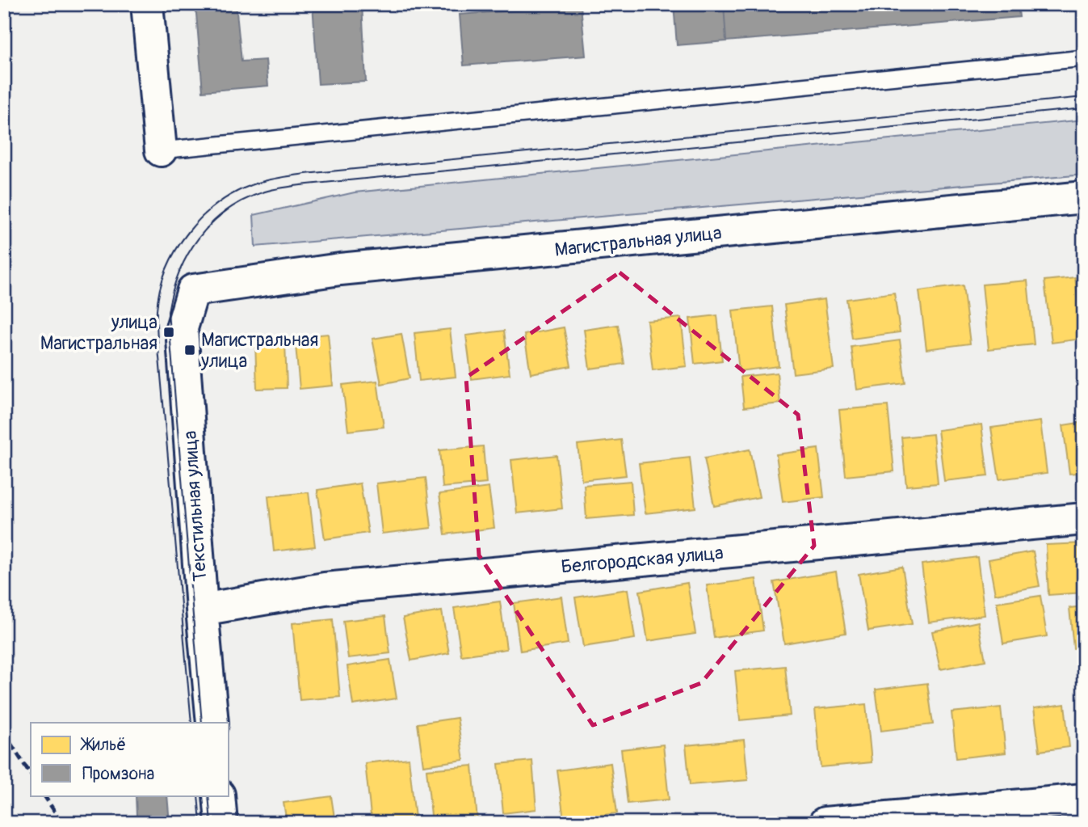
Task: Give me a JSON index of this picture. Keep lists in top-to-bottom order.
{
  "streets": {
    "street": ["Магистральная улица", "Текстильная улица", "Белгородская улица"]
  },
  "crossings": [
    ["Магистральная улица", "Текстильная улица"],
    ["Текстильная улица", "Белгородская улица"]
  ],
  "places": {
    "transit": ["улица Магистральная", "Магистральная улица"]
  },
  "legend": ["Жильё", "Промзона"]
}
